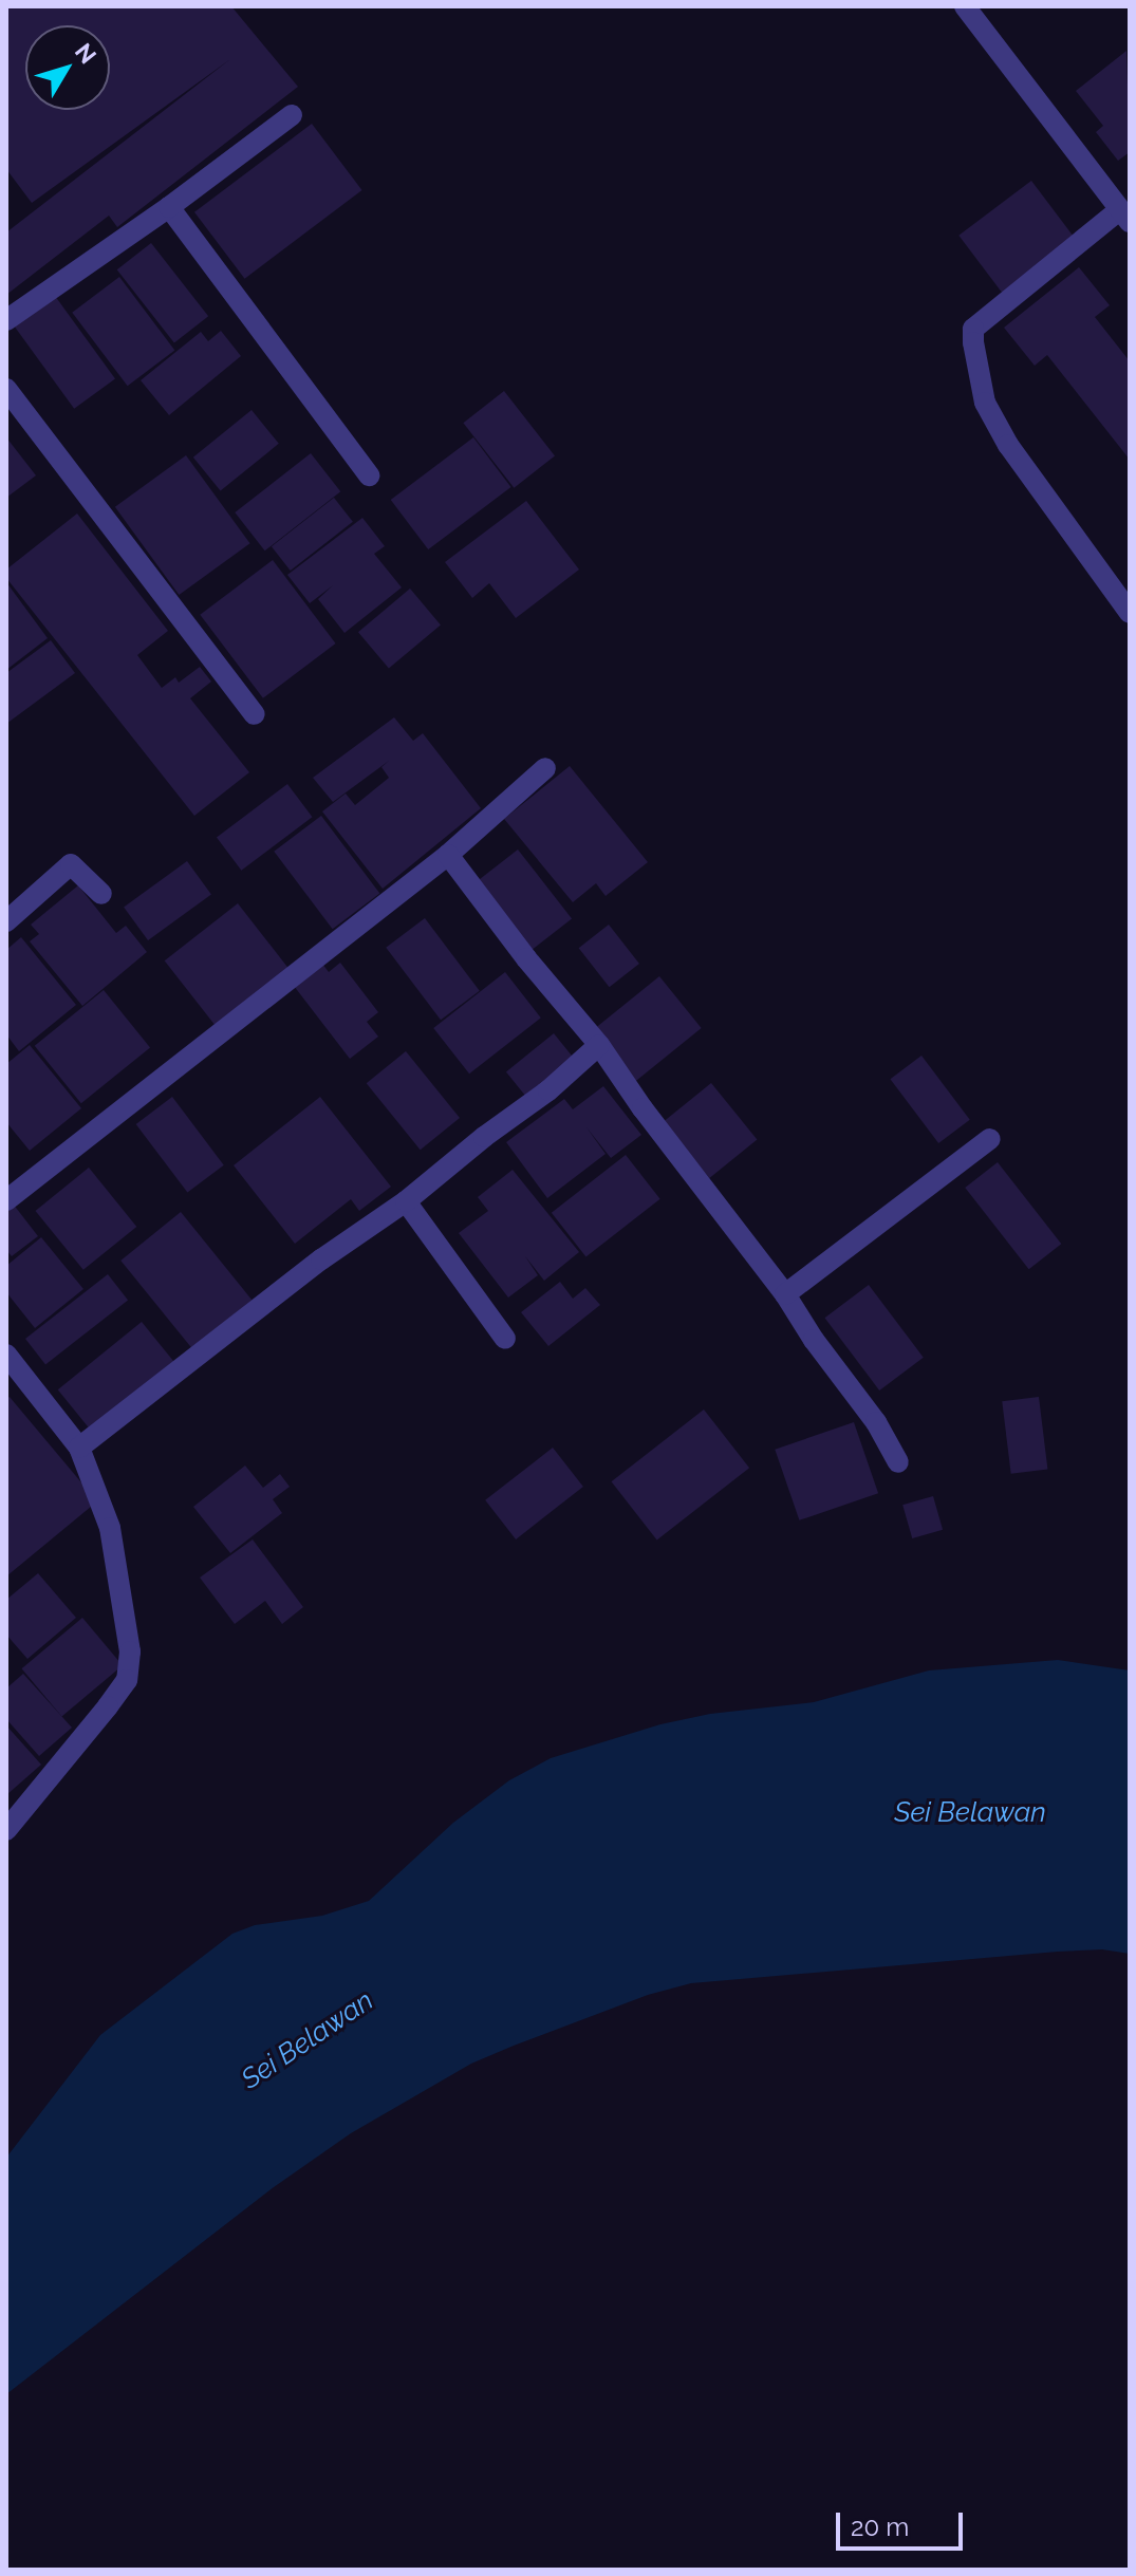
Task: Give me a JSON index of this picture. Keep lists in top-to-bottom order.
{
  "water": ["Sei Belawan"],
  "scale_bar": "20 m",
  "north": "top right"
}
